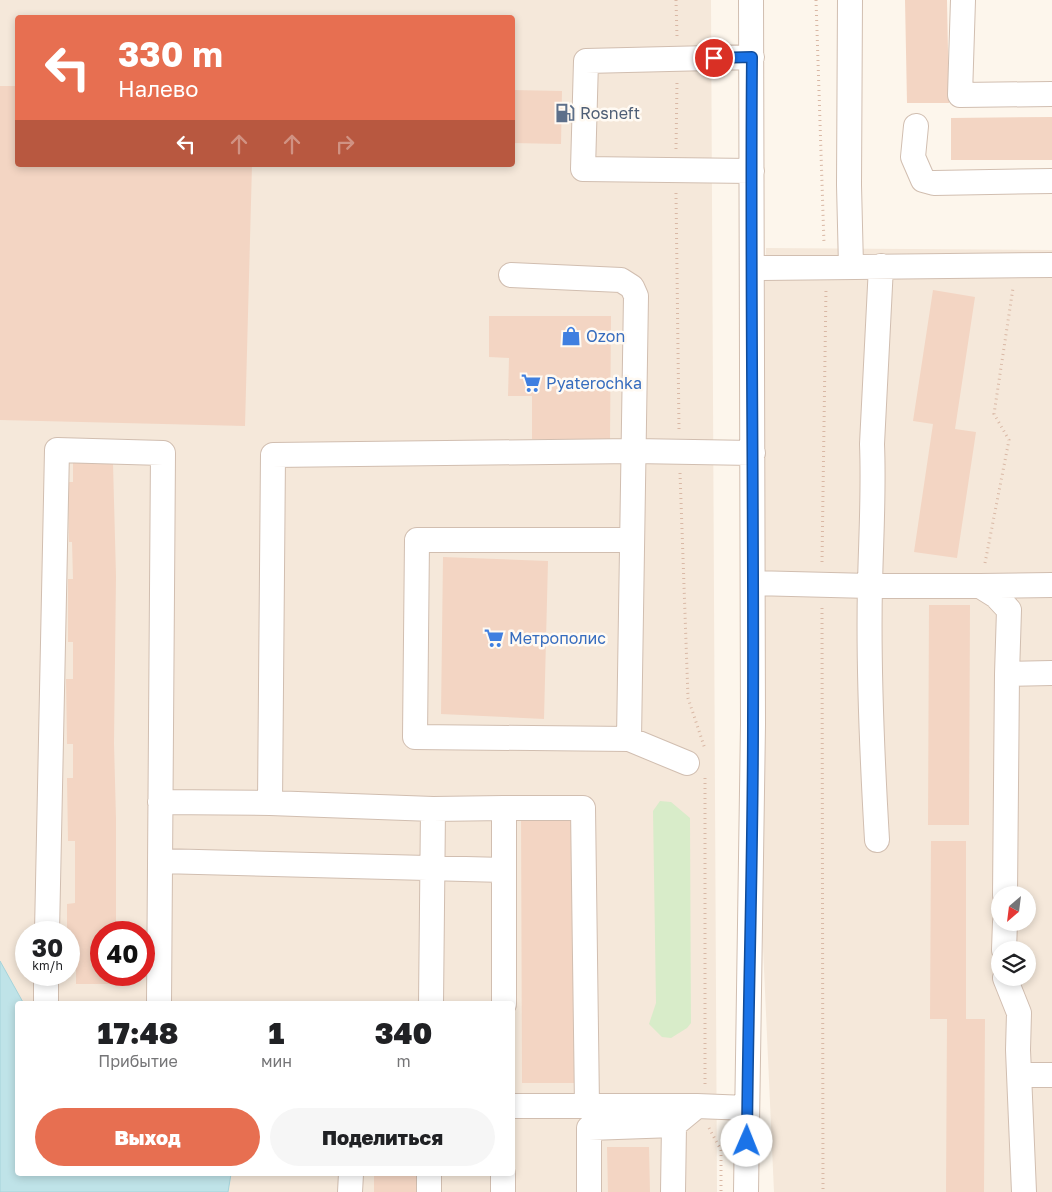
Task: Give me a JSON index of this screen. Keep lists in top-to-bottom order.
{
  "places": {
    "fuel station": ["Rosneft"],
    "shop": ["Ozon"],
    "supermarket": ["Pyaterochka", "Метрополис"]
  },
  "north": "bottom left",
  "page": {
    "turn": ["330 m", "Налево"],
    "speed": "30 km/h",
    "limit": "40",
    "eta": [
      "17:48",
      "Прибытие",
      "1",
      "мин",
      "340",
      "m"
    ],
    "buttons": ["Выход", "Поделиться"]
  }
}
